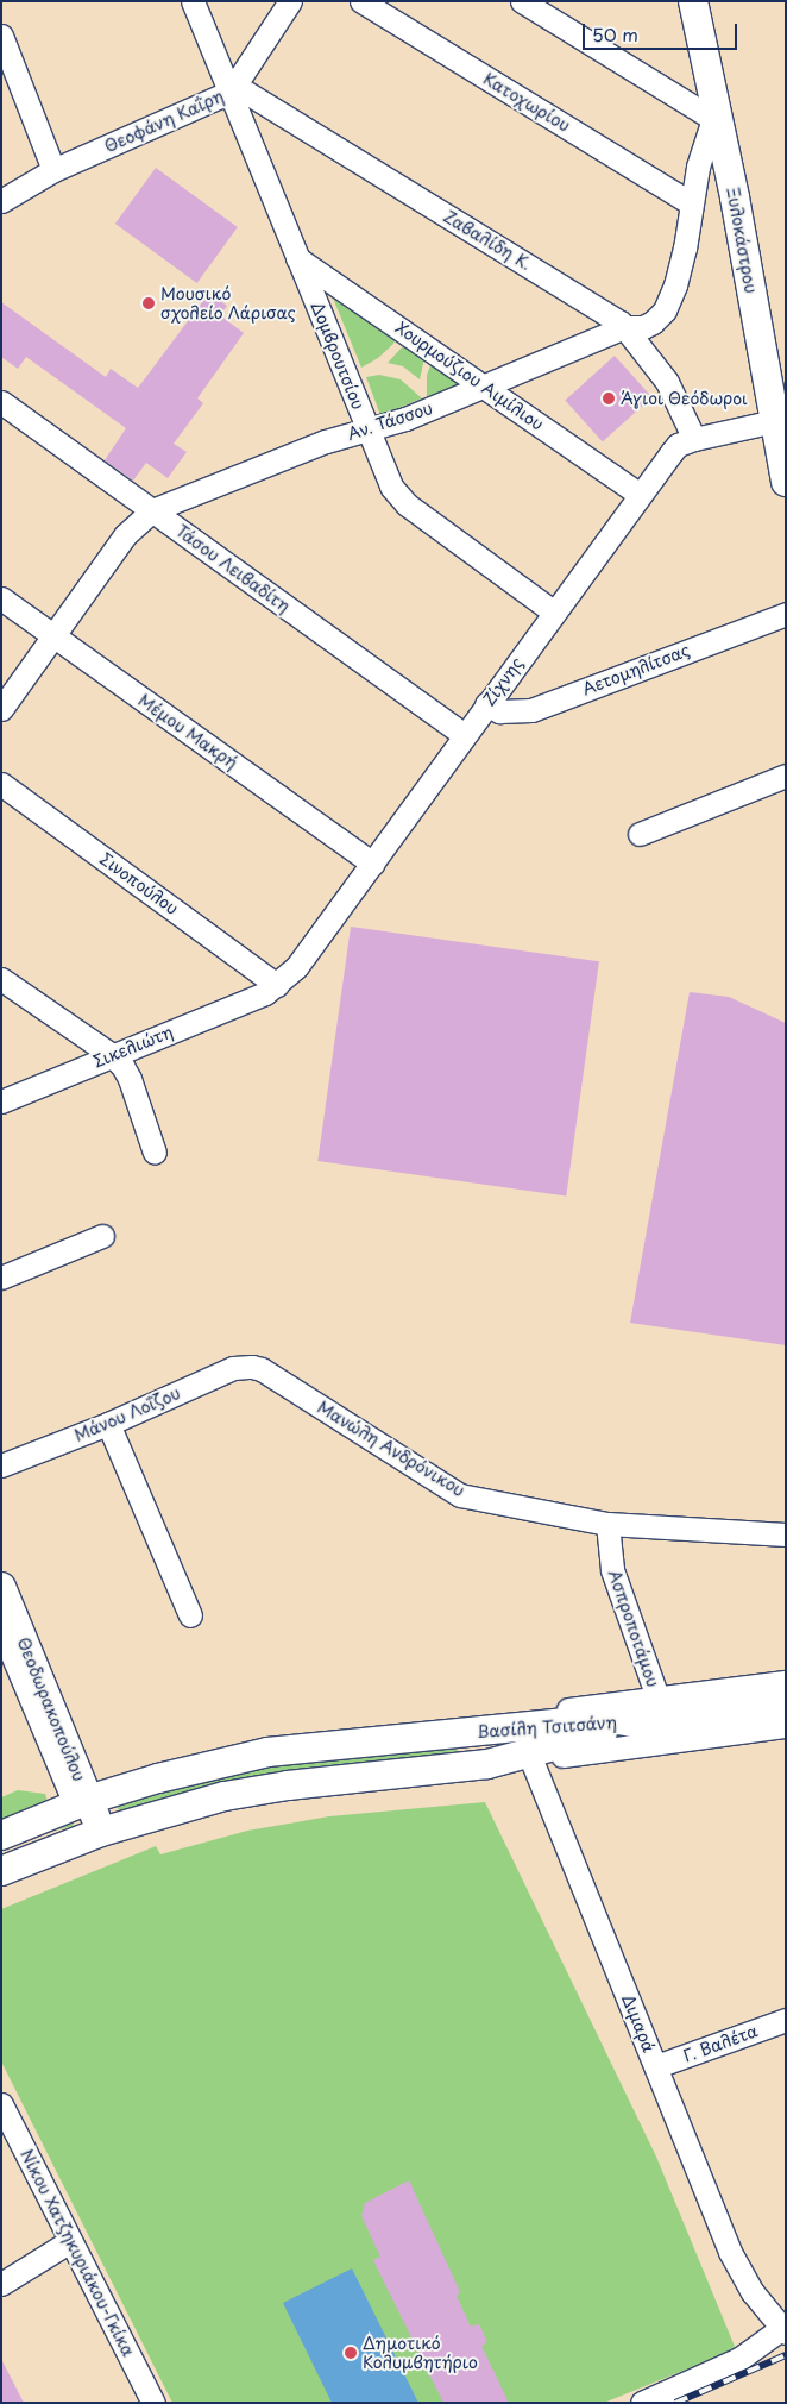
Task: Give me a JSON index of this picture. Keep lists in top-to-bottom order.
{
  "streets": {
    "street": [
      "Κατοχωρίου",
      "Θεοφάνη Καΐρη",
      "Ζαβαλίδη Κ.",
      "Ξυλοκάστρου",
      "Δομβρουτσίου",
      "Χουρμούζιου Αιμίλιου",
      "Αν. Τάσσου",
      "Τάσου Λειβαδίτη",
      "Αετομηλίτσας",
      "Ζίχνης",
      "Μέμου Μακρή",
      "Σινοπούλου",
      "Σικελιώτη",
      "Μάνου Λοΐζου",
      "Μανώλη Ανδρόνικου",
      "Ασπροποτάμου",
      "Θεοδωρακοπούλου",
      "Βασίλη Τσιτσάνη",
      "Διμαρά",
      "Γ. Βαλέτα",
      "Νίκου Χατζηκυριάκου-Γκίκα"
    ]
  },
  "crossings": [
    ["Κατοχωρίου", "Αν. Τάσσου"],
    ["Θεοφάνη Καΐρη", "Ζαβαλίδη Κ."],
    ["Θεοφάνη Καΐρη", "Δομβρουτσίου"],
    ["Ζαβαλίδη Κ.", "Δομβρουτσίου"],
    ["Ζαβαλίδη Κ.", "Αν. Τάσσου"],
    ["Ζαβαλίδη Κ.", "Ζίχνης"],
    ["Ξυλοκάστρου", "Αν. Τάσσου"],
    ["Ξυλοκάστρου", "Ζίχνης"],
    ["Δομβρουτσίου", "Χουρμούζιου Αιμίλιου"],
    ["Δομβρουτσίου", "Αν. Τάσσου"],
    ["Δομβρουτσίου", "Ζίχνης"],
    ["Χουρμούζιου Αιμίλιου", "Αν. Τάσσου"],
    ["Χουρμούζιου Αιμίλιου", "Ζίχνης"],
    ["Αν. Τάσσου", "Τάσου Λειβαδίτη"],
    ["Αν. Τάσσου", "Μέμου Μακρή"],
    ["Τάσου Λειβαδίτη", "Ζίχνης"],
    ["Αετομηλίτσας", "Ζίχνης"],
    ["Ζίχνης", "Μέμου Μακρή"],
    ["Ζίχνης", "Σινοπούλου"],
    ["Ζίχνης", "Σικελιώτη"],
    ["Σινοπούλου", "Σικελιώτη"],
    ["Μάνου Λοΐζου", "Μανώλη Ανδρόνικου"],
    ["Μανώλη Ανδρόνικου", "Ασπροποτάμου"],
    ["Θεοδωρακοπούλου", "Βασίλη Τσιτσάνη"],
    ["Βασίλη Τσιτσάνη", "Διμαρά"],
    ["Διμαρά", "Γ. Βαλέτα"]
  ],
  "places": ["Μουσικό σχολείο Λάρισας", "Άγιοι Θεόδωροι", "Δημοτικό Κολυμβητήριο"],
  "scale_bar": "50 m"
}
